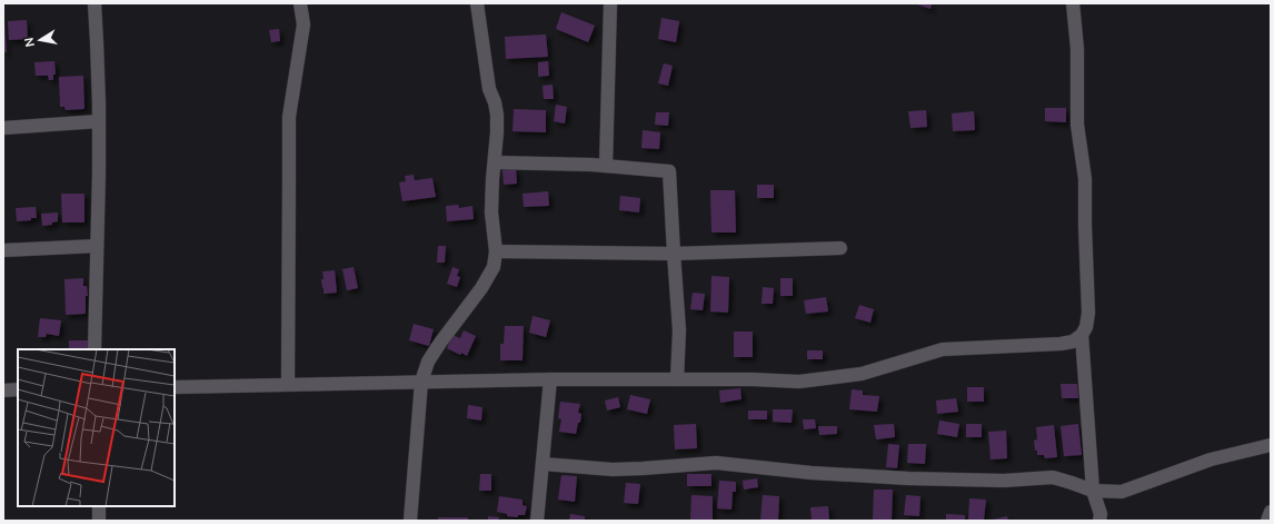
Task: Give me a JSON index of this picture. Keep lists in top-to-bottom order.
{
  "north": "left"
}
